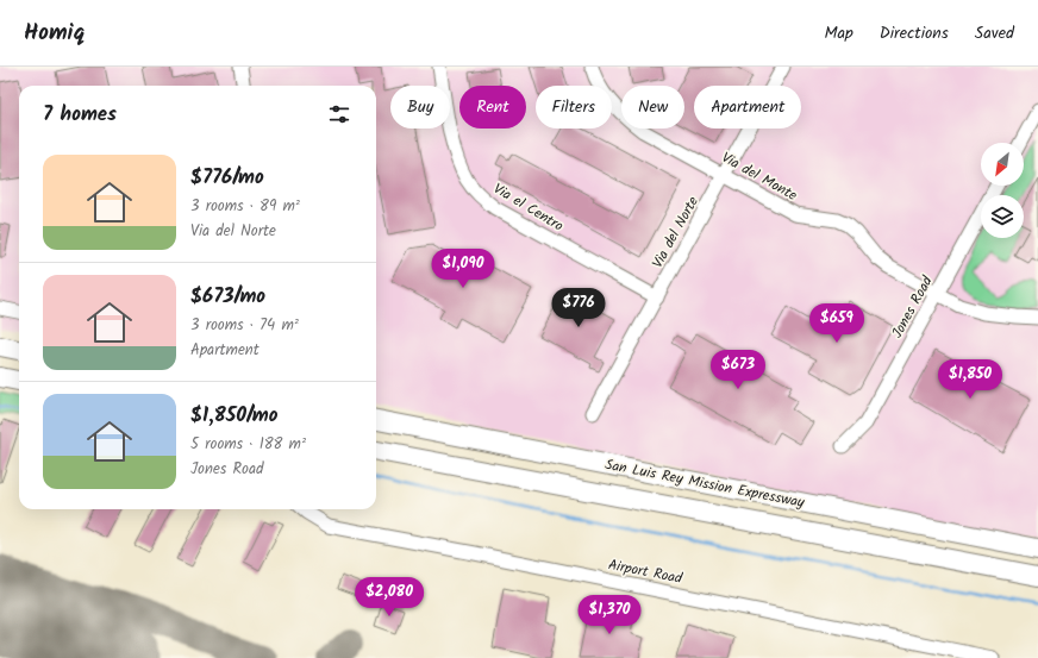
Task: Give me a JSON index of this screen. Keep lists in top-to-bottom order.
{
  "streets": {
    "highway": ["San Luis Rey Mission Expressway"],
    "street": [
      "Via del Monte",
      "Via el Centro",
      "Via del Norte",
      "Jones Road",
      "Airport Road"
    ]
  },
  "crossings": [
    ["Via del Monte", "Via del Norte"],
    ["Via del Monte", "Jones Road"],
    ["Via el Centro", "Via del Norte"]
  ],
  "north": "bottom left",
  "page": {
    "header": "Homiq",
    "nav": ["Map", "Directions", "Saved"],
    "chip": [
      "Buy",
      "Rent",
      "Filters",
      "New",
      "Apartment"
    ],
    "heading": "7 homes",
    "list": [
      {
        "name": "$776/mo",
        "note": "3 rooms · 89 m² · Via del Norte"
      },
      {
        "name": "$673/mo",
        "note": "3 rooms · 74 m² · Apartment"
      },
      {
        "name": "$1,850/mo",
        "note": "5 rooms · 188 m² · Jones Road"
      }
    ],
    "price": [
      "$1,090",
      "$776",
      "$659",
      "$673",
      "$1,850",
      "$2,080",
      "$1,370"
    ]
  }
}
